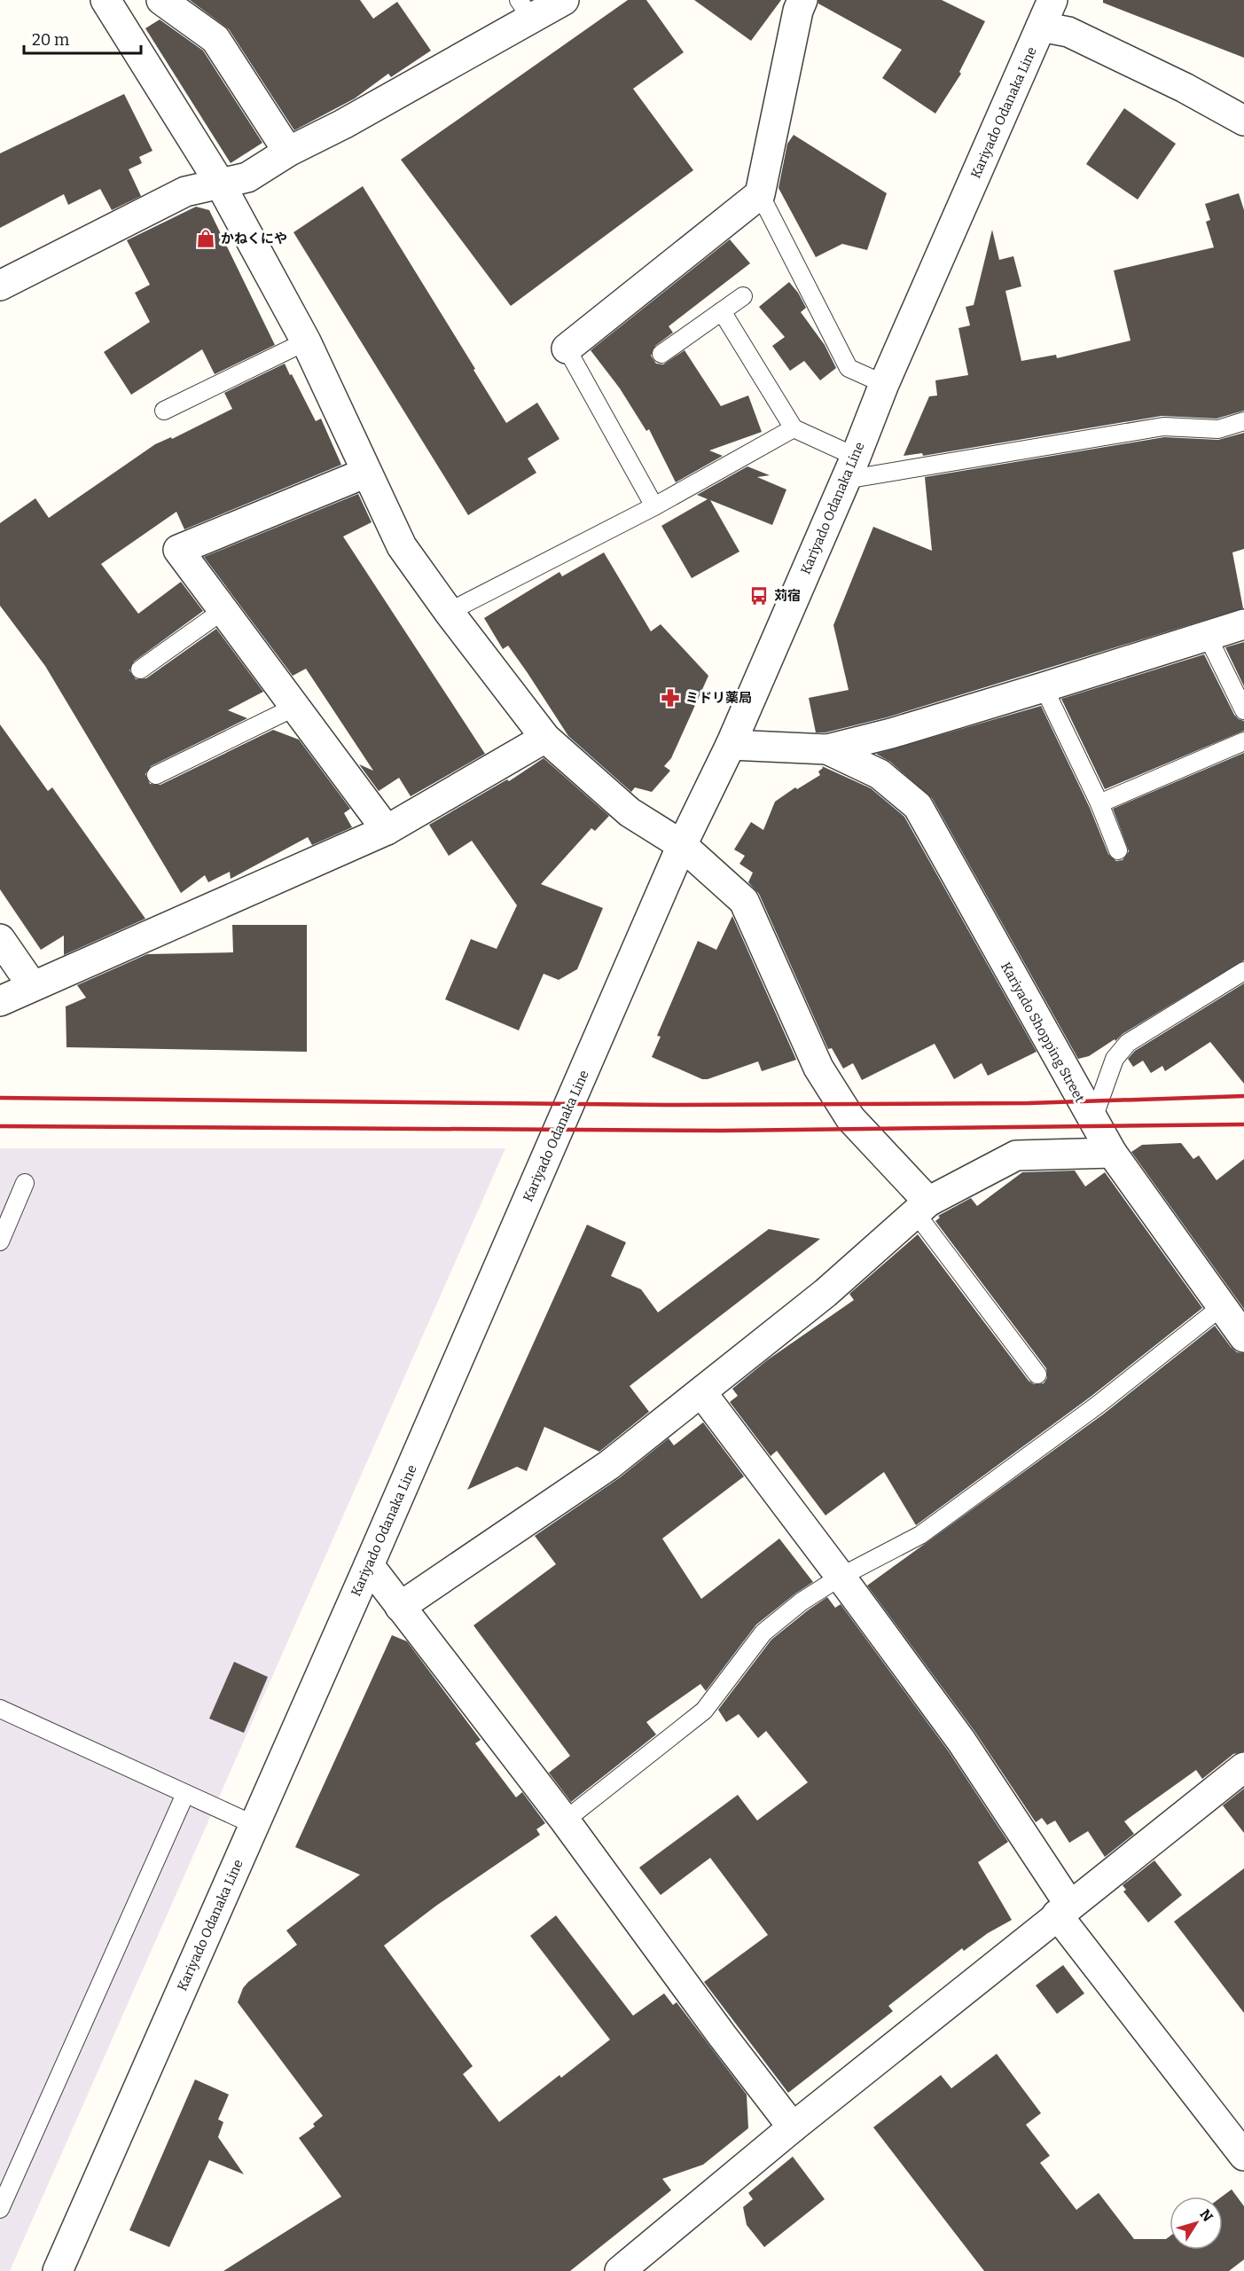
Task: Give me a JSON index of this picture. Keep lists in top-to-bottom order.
{
  "streets": {
    "street": ["Kariyado Odanaka Line", "Kariyado Shopping Street"]
  },
  "places": {
    "shop": ["かねくにや"],
    "bus stop": ["苅宿"],
    "pharmacy": ["ミドリ薬局"]
  },
  "scale_bar": "20 m",
  "north": "top right"
}
